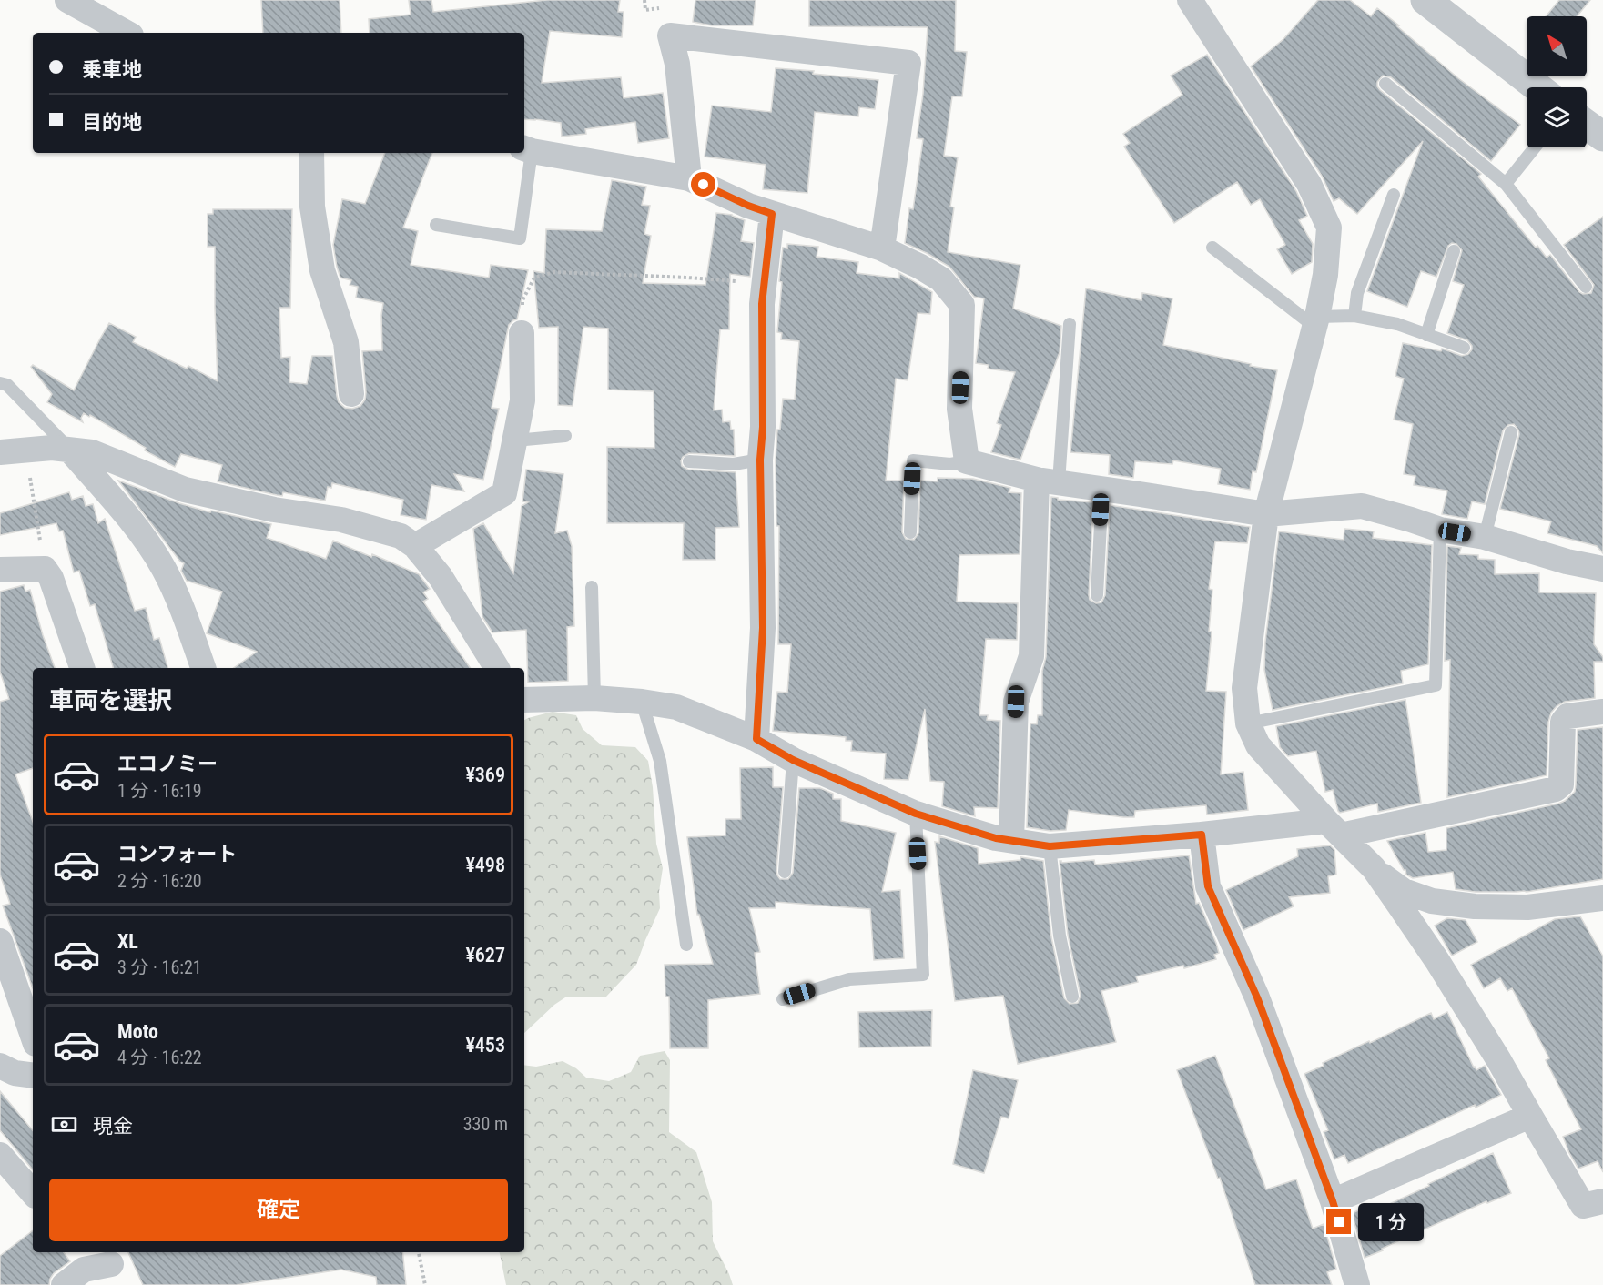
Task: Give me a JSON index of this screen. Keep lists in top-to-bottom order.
{
  "north": "top left",
  "page": {
    "banner": ["乗車地", "目的地"],
    "heading": "車両を選択",
    "list": [
      {
        "name": "エコノミー",
        "note": "1 分 · 16:19",
        "value": "¥369"
      },
      {
        "name": "コンフォート",
        "note": "2 分 · 16:20",
        "value": "¥498"
      },
      {
        "name": "XL",
        "note": "3 分 · 16:21",
        "value": "¥627"
      },
      {
        "name": "Moto",
        "note": "4 分 · 16:22",
        "value": "¥453"
      }
    ],
    "pay": ["現金", "330 m"],
    "buttons": "確定",
    "bubble": "1 分"
  }
}
